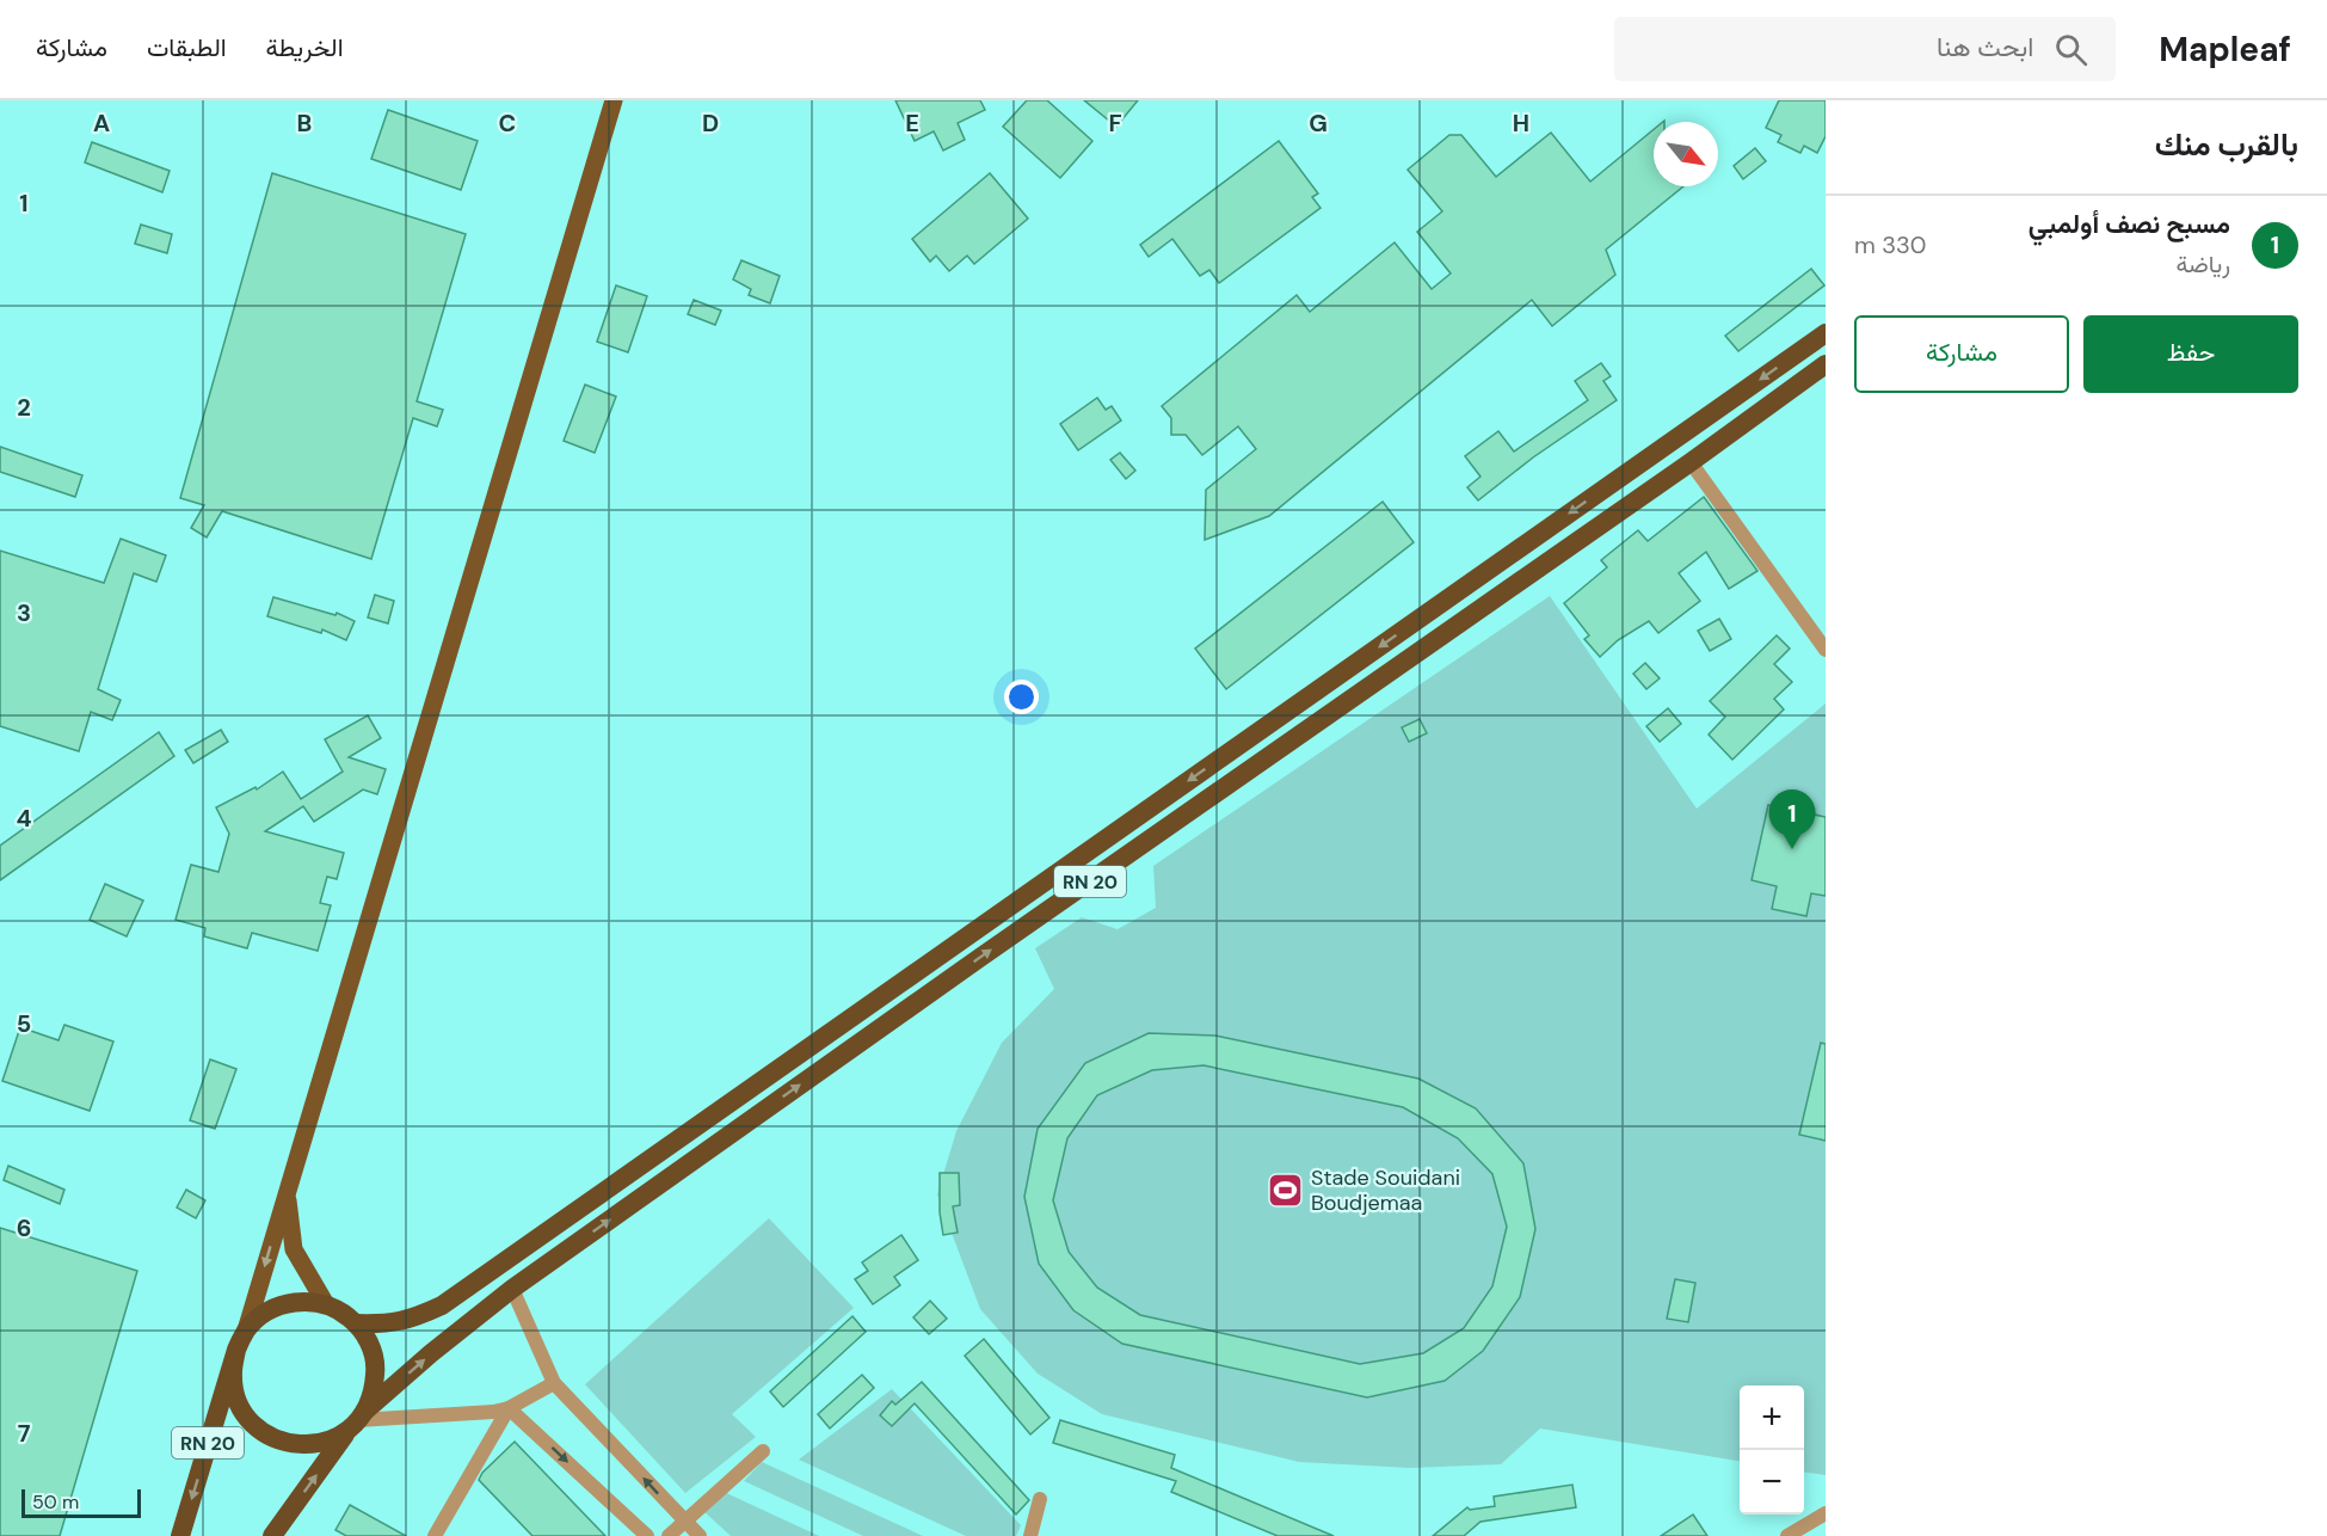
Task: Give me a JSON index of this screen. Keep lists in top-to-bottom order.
{
  "streets": {
    "highway": ["RN 20"]
  },
  "places": {
    "sports": ["Stade Souidani Boudjemaa"]
  },
  "scale_bar": "50 m",
  "north": "bottom right",
  "page": {
    "header": "Mapleaf",
    "search": "ابحث هنا",
    "nav": ["الخريطة", "الطبقات", "مشاركة"],
    "heading": "بالقرب منك",
    "list": [
      {
        "mark": "1",
        "name": "مسبح نصف أولمبي",
        "note": "رياضة",
        "value": "330 m"
      }
    ],
    "buttons": ["حفظ", "مشاركة"],
    "pins": "1",
    "map_buttons": ["+", "−"],
    "scale": "50 m"
  },
  "grid": {
    "columns": [
      "A",
      "B",
      "C",
      "D",
      "E",
      "F",
      "G",
      "H"
    ],
    "rows": [
      "1",
      "2",
      "3",
      "4",
      "5",
      "6",
      "7"
    ]
  }
}
